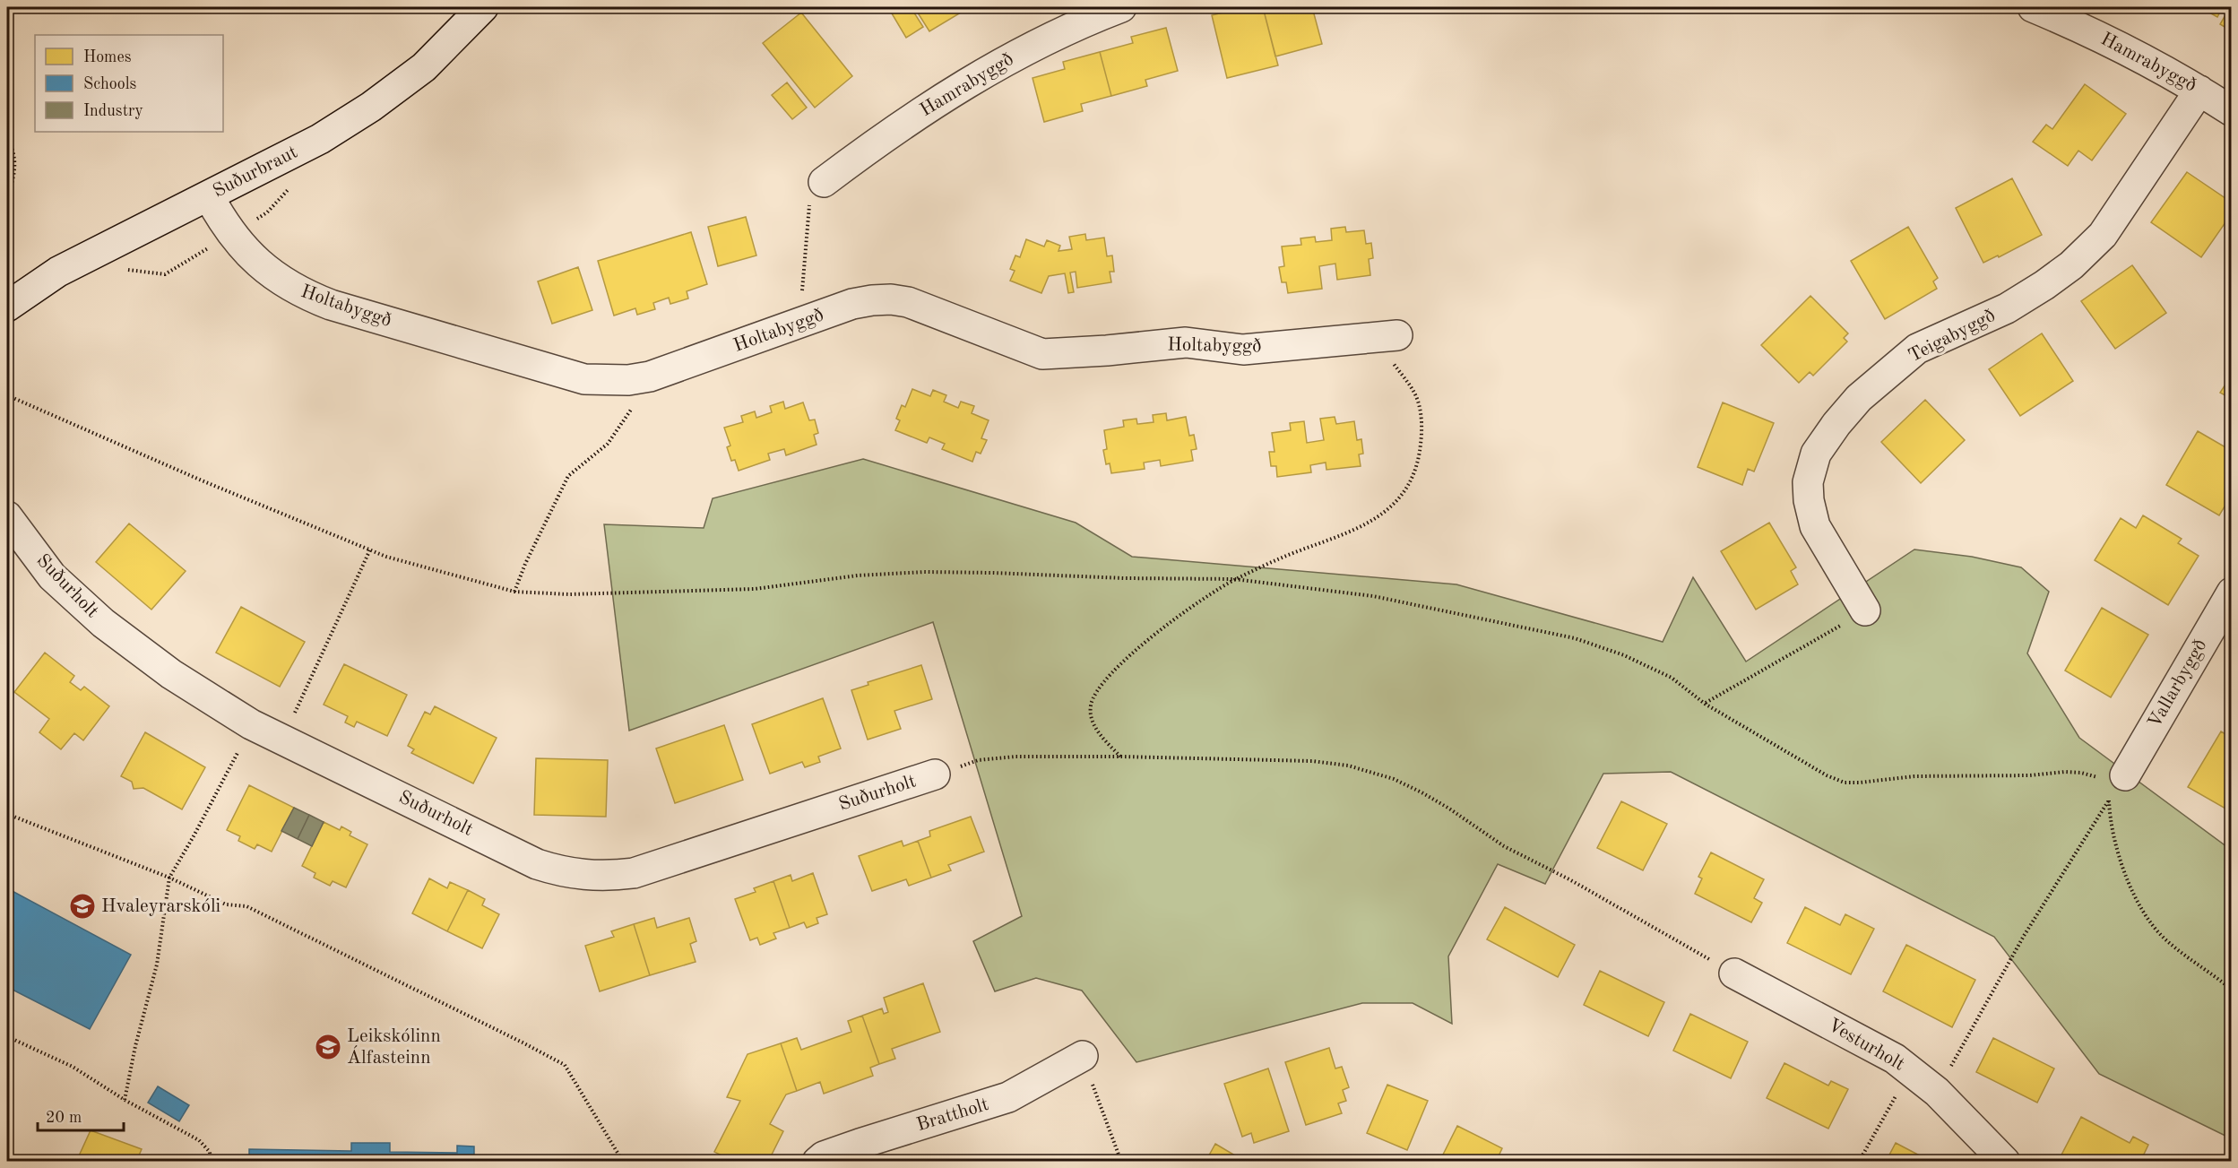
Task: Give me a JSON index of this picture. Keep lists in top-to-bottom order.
{
  "streets": {
    "street": [
      "Hamrabyggð",
      "Suðurbraut",
      "Holtabyggð",
      "Teigabyggð",
      "Suðurholt",
      "Vallarbyggð",
      "Vesturholt",
      "Brattholt"
    ]
  },
  "crossings": [
    ["Hamrabyggð", "Teigabyggð"],
    ["Suðurbraut", "Holtabyggð"]
  ],
  "places": {
    "school or university": ["Hvaleyrarskóli", "Leikskólinn Álfasteinn"]
  },
  "legend": ["Homes", "Schools", "Industry"],
  "scale_bar": "20 m"
}
